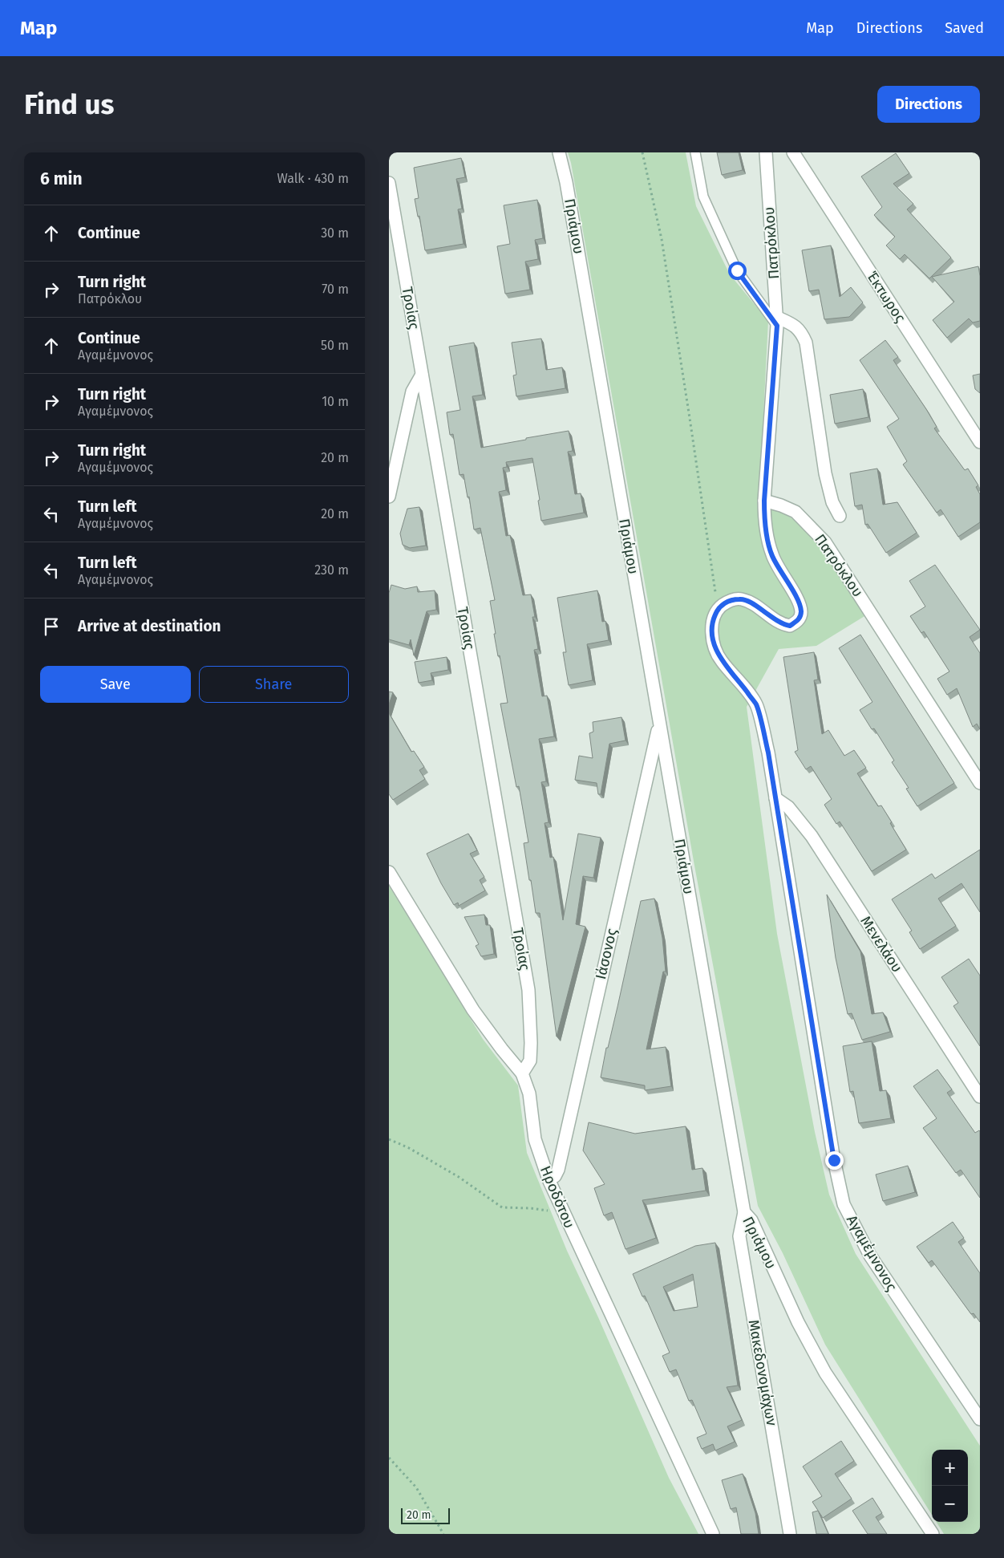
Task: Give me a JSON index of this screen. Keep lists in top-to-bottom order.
{
  "streets": {
    "street": [
      "Πριάμου",
      "Πατρόκλου",
      "Έκτωρος",
      "Τροίας",
      "Μενελάου",
      "Ιάσονος",
      "Ηροδότου",
      "Αγαμέμνονος",
      "Μακεδονομάχων"
    ]
  },
  "crossings": [
    ["Πριάμου", "Ιάσονος"],
    ["Πριάμου", "Μακεδονομάχων"],
    ["Τροίας", "Ηροδότου"],
    ["Μενελάου", "Αγαμέμνονος"],
    ["Ιάσονος", "Ηροδότου"]
  ],
  "scale_bar": "20 m",
  "page": {
    "header": "Map",
    "nav": ["Map", "Directions", "Saved"],
    "buttons": [
      "Directions",
      ["Save", "Share"]
    ],
    "title": "Find us",
    "heading": ["6 min", "Walk · 430 m"],
    "list": [
      ["Continue", "30 m"],
      ["Turn right", "Πατρόκλου", "70 m"],
      ["Continue", "Αγαμέμνονος", "50 m"],
      ["Turn right", "Αγαμέμνονος", "10 m"],
      ["Turn right", "Αγαμέμνονος", "20 m"],
      ["Turn left", "Αγαμέμνονος", "20 m"],
      ["Turn left", "Αγαμέμνονος", "230 m"],
      "Arrive at destination"
    ],
    "map_buttons": ["+", "−"],
    "scale": "20 m"
  }
}
